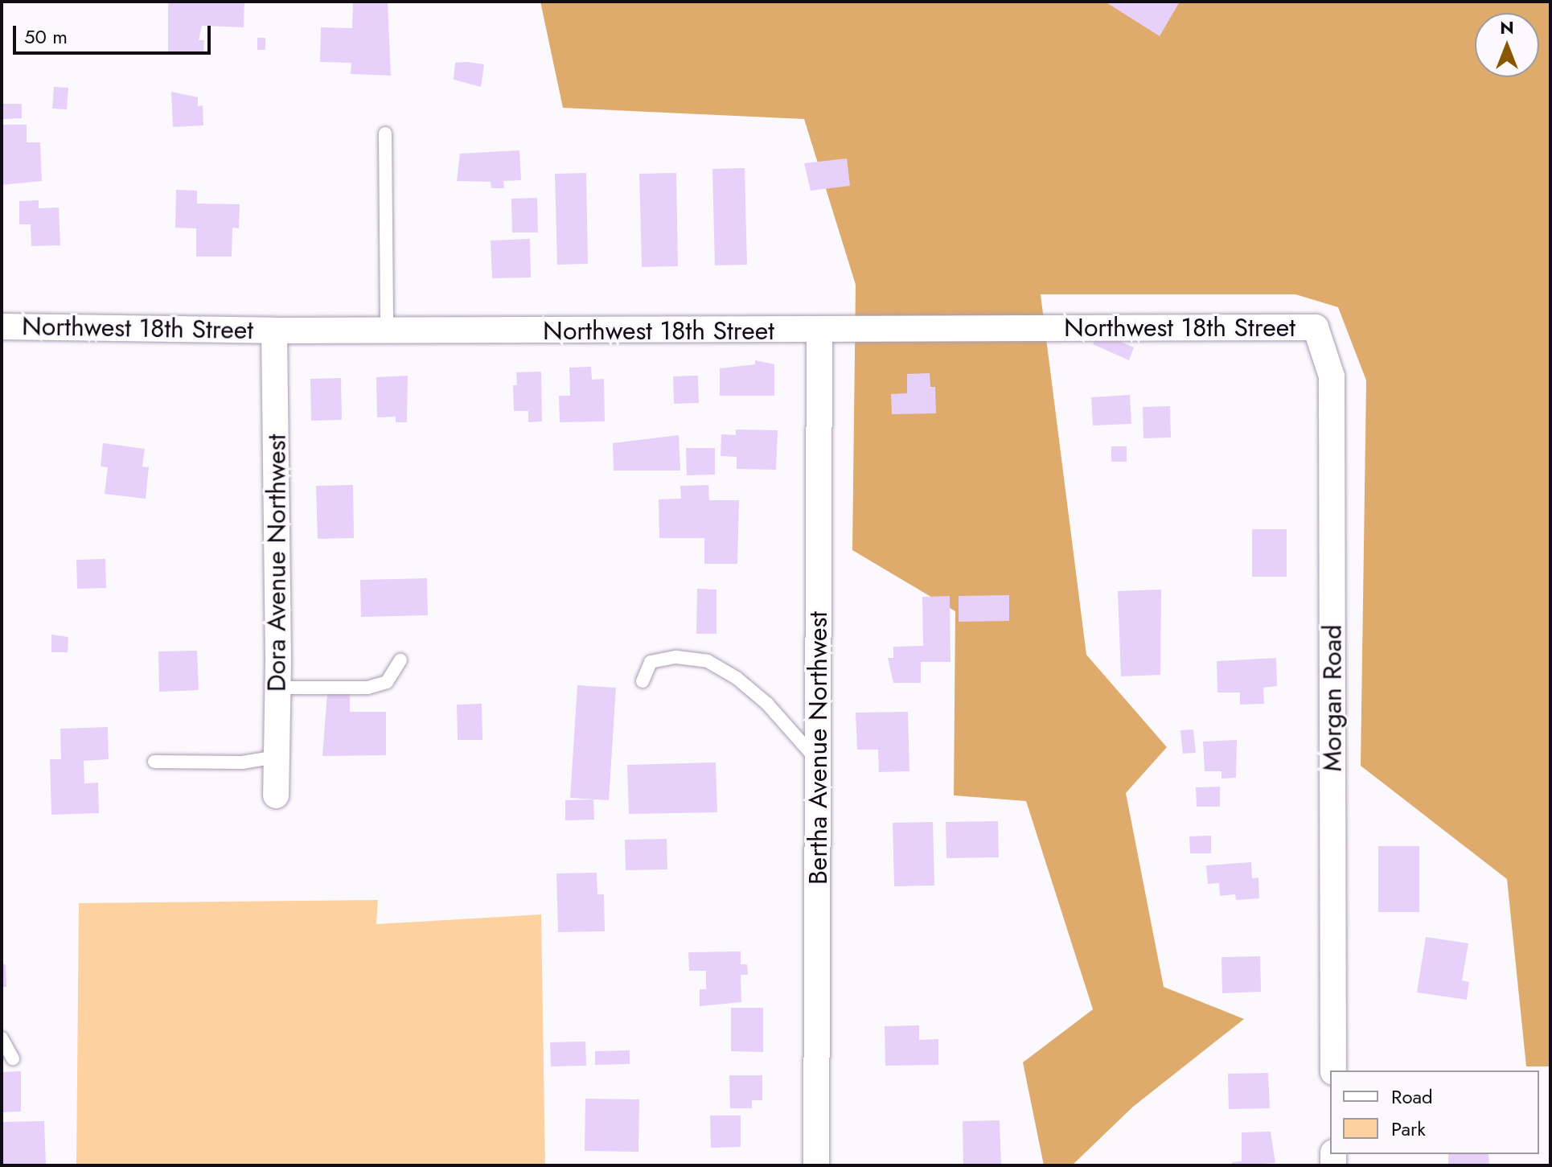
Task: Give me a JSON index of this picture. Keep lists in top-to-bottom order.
{
  "streets": {
    "street": [
      "Northwest 18th Street",
      "Dora Avenue Northwest",
      "Morgan Road",
      "Bertha Avenue Northwest"
    ]
  },
  "crossings": [
    ["Northwest 18th Street", "Dora Avenue Northwest"],
    ["Northwest 18th Street", "Morgan Road"],
    ["Northwest 18th Street", "Bertha Avenue Northwest"]
  ],
  "legend": ["Road", "Park"],
  "scale_bar": "50 m",
  "north": "top"
}
